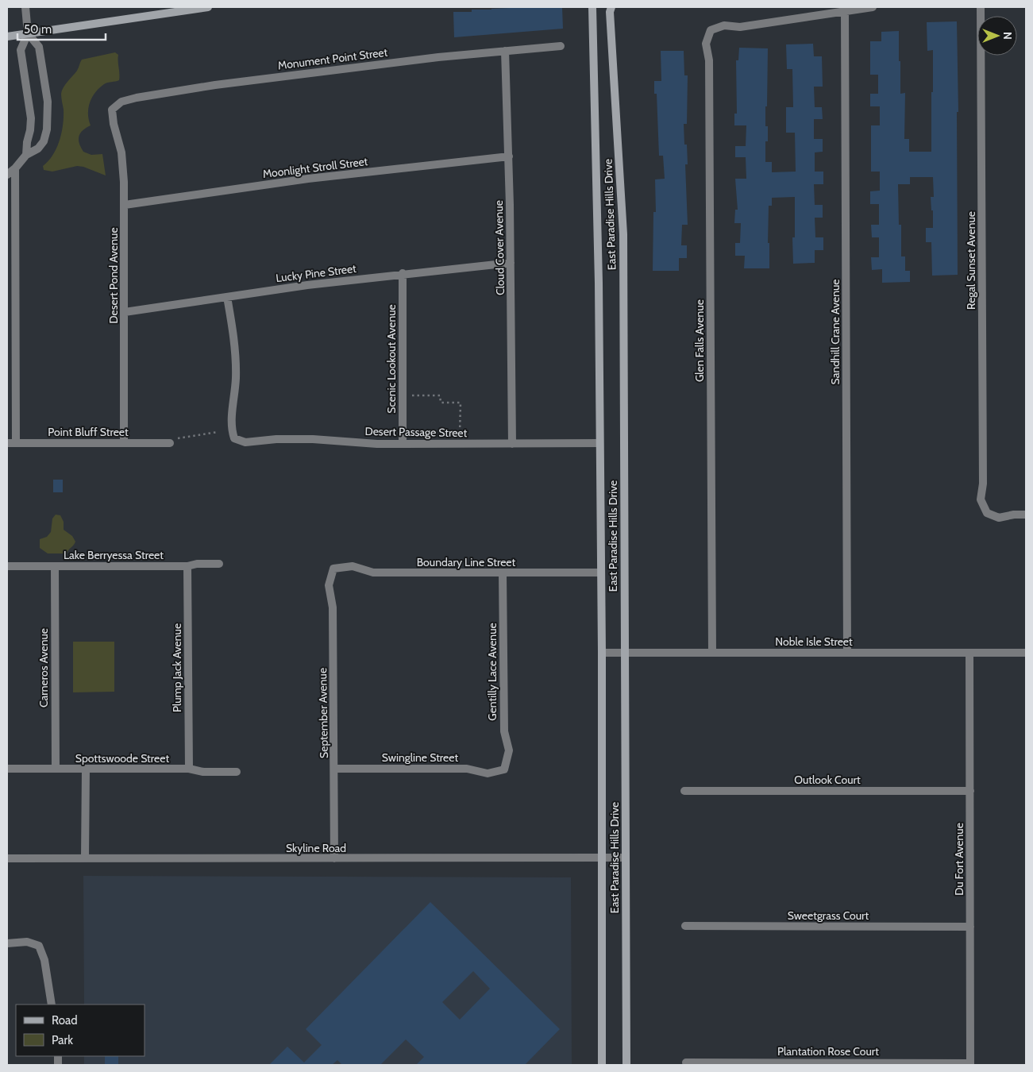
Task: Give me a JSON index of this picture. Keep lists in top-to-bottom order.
{
  "streets": {
    "main road": ["East Paradise Hills Drive"],
    "street": [
      "Monument Point Street",
      "Moonlight Stroll Street",
      "Cloud Cover Avenue",
      "Regal Sunset Avenue",
      "Lucky Pine Street",
      "Desert Pond Avenue",
      "Sandhill Crane Avenue",
      "Glen Falls Avenue",
      "Scenic Lookout Avenue",
      "Point Bluff Street",
      "Desert Passage Street",
      "Lake Berryessa Street",
      "Boundary Line Street",
      "Noble Isle Street",
      "Carneros Avenue",
      "Plump Jack Avenue",
      "Gentilly Lace Avenue",
      "September Avenue",
      "Swingline Street",
      "Spottswoode Street",
      "Outlook Court",
      "Skyline Road",
      "Du Fort Avenue",
      "Sweetgrass Court",
      "Plantation Rose Court"
    ]
  },
  "crossings": [
    ["Monument Point Street", "Cloud Cover Avenue"],
    ["Monument Point Street", "Desert Pond Avenue"],
    ["Moonlight Stroll Street", "Cloud Cover Avenue"],
    ["Moonlight Stroll Street", "Desert Pond Avenue"],
    ["East Paradise Hills Drive", "Desert Passage Street"],
    ["East Paradise Hills Drive", "Boundary Line Street"],
    ["East Paradise Hills Drive", "Noble Isle Street"],
    ["East Paradise Hills Drive", "Skyline Road"],
    ["Cloud Cover Avenue", "Lucky Pine Street"],
    ["Cloud Cover Avenue", "Desert Passage Street"],
    ["Lucky Pine Street", "Desert Pond Avenue"],
    ["Lucky Pine Street", "Scenic Lookout Avenue"],
    ["Lucky Pine Street", "Desert Passage Street"],
    ["Desert Pond Avenue", "Point Bluff Street"],
    ["Sandhill Crane Avenue", "Glen Falls Avenue"],
    ["Sandhill Crane Avenue", "Noble Isle Street"],
    ["Glen Falls Avenue", "Noble Isle Street"],
    ["Scenic Lookout Avenue", "Desert Passage Street"],
    ["Lake Berryessa Street", "Carneros Avenue"],
    ["Lake Berryessa Street", "Plump Jack Avenue"],
    ["Boundary Line Street", "Gentilly Lace Avenue"],
    ["Boundary Line Street", "September Avenue"],
    ["Noble Isle Street", "Du Fort Avenue"],
    ["Carneros Avenue", "Spottswoode Street"],
    ["Plump Jack Avenue", "Spottswoode Street"],
    ["Gentilly Lace Avenue", "Swingline Street"],
    ["September Avenue", "Swingline Street"],
    ["September Avenue", "Skyline Road"],
    ["Outlook Court", "Du Fort Avenue"],
    ["Du Fort Avenue", "Sweetgrass Court"],
    ["Du Fort Avenue", "Plantation Rose Court"]
  ],
  "legend": ["Road", "Park"],
  "scale_bar": "50 m",
  "north": "right"
}
